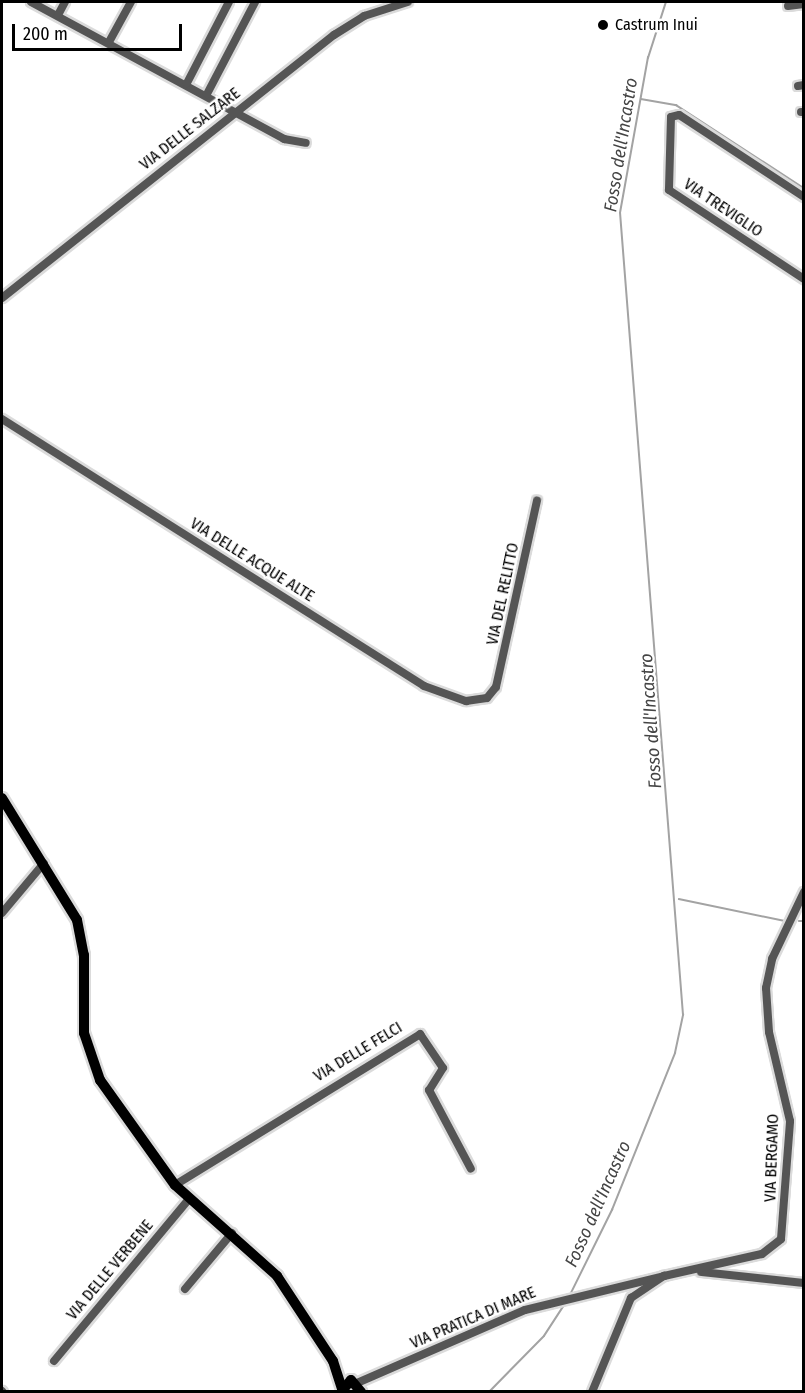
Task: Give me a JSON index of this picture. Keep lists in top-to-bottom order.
{
  "streets": {
    "street": [
      "VIA DELLE SALZARE",
      "VIA TREVIGLIO",
      "VIA DELLE ACQUE ALTE",
      "VIA DEL RELITTO",
      "VIA DELLE FELCI",
      "VIA BERGAMO",
      "VIA DELLE VERBENE",
      "VIA PRATICA DI MARE"
    ]
  },
  "crossings": [
    ["VIA DELLE ACQUE ALTE", "VIA DEL RELITTO"],
    ["VIA BERGAMO", "VIA PRATICA DI MARE"]
  ],
  "water": ["Fosso dell'Incastro"],
  "places": ["Castrum Inui"],
  "scale_bar": "200 m"
}
